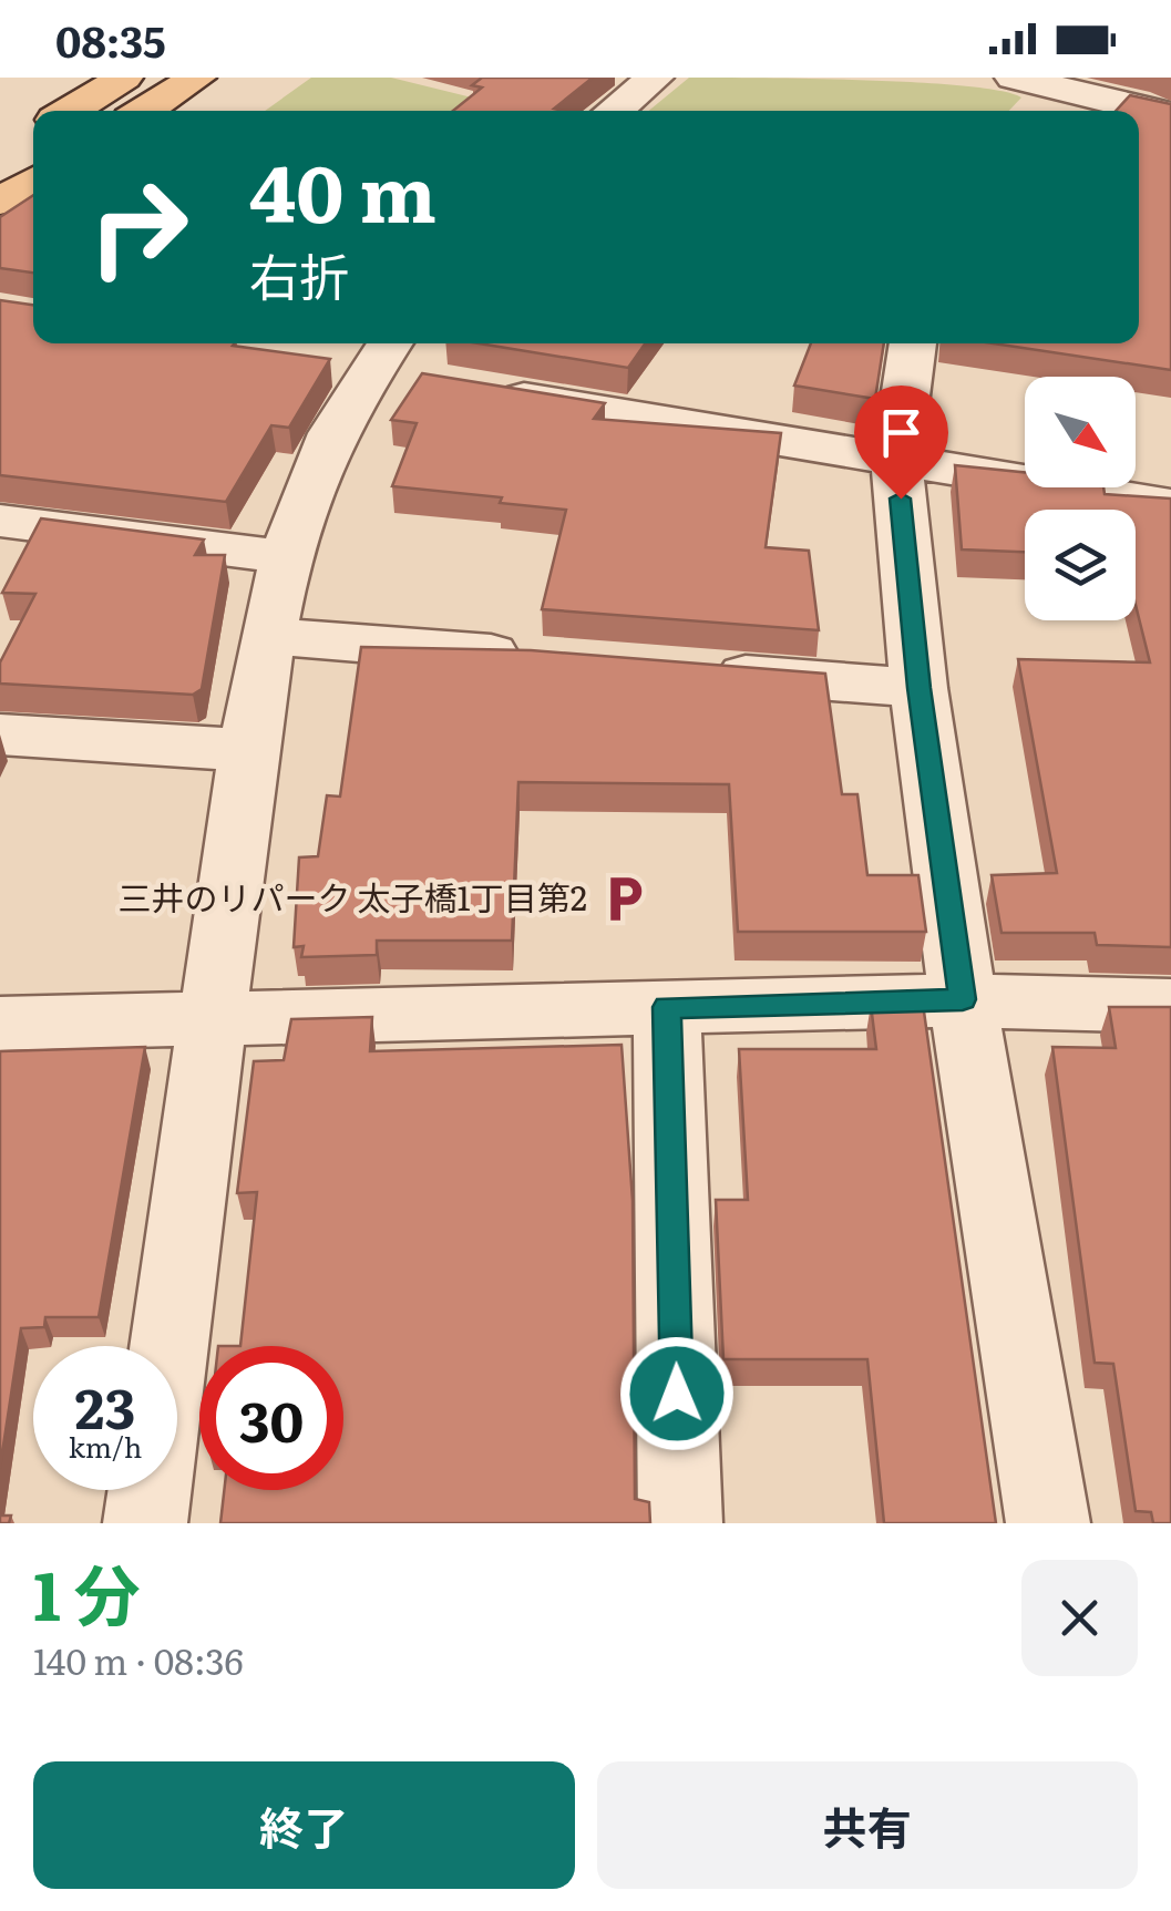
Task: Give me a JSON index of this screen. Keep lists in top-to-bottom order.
{
  "places": {
    "parking": ["三井のリパーク 太子橋1丁目第2"]
  },
  "north": "bottom right",
  "page": {
    "status": "08:35",
    "turn": ["40 m", "右折"],
    "speed": "23 km/h",
    "limit": "30",
    "heading": ["1 分", "140 m · 08:36"],
    "buttons": ["終了", "共有"]
  }
}
